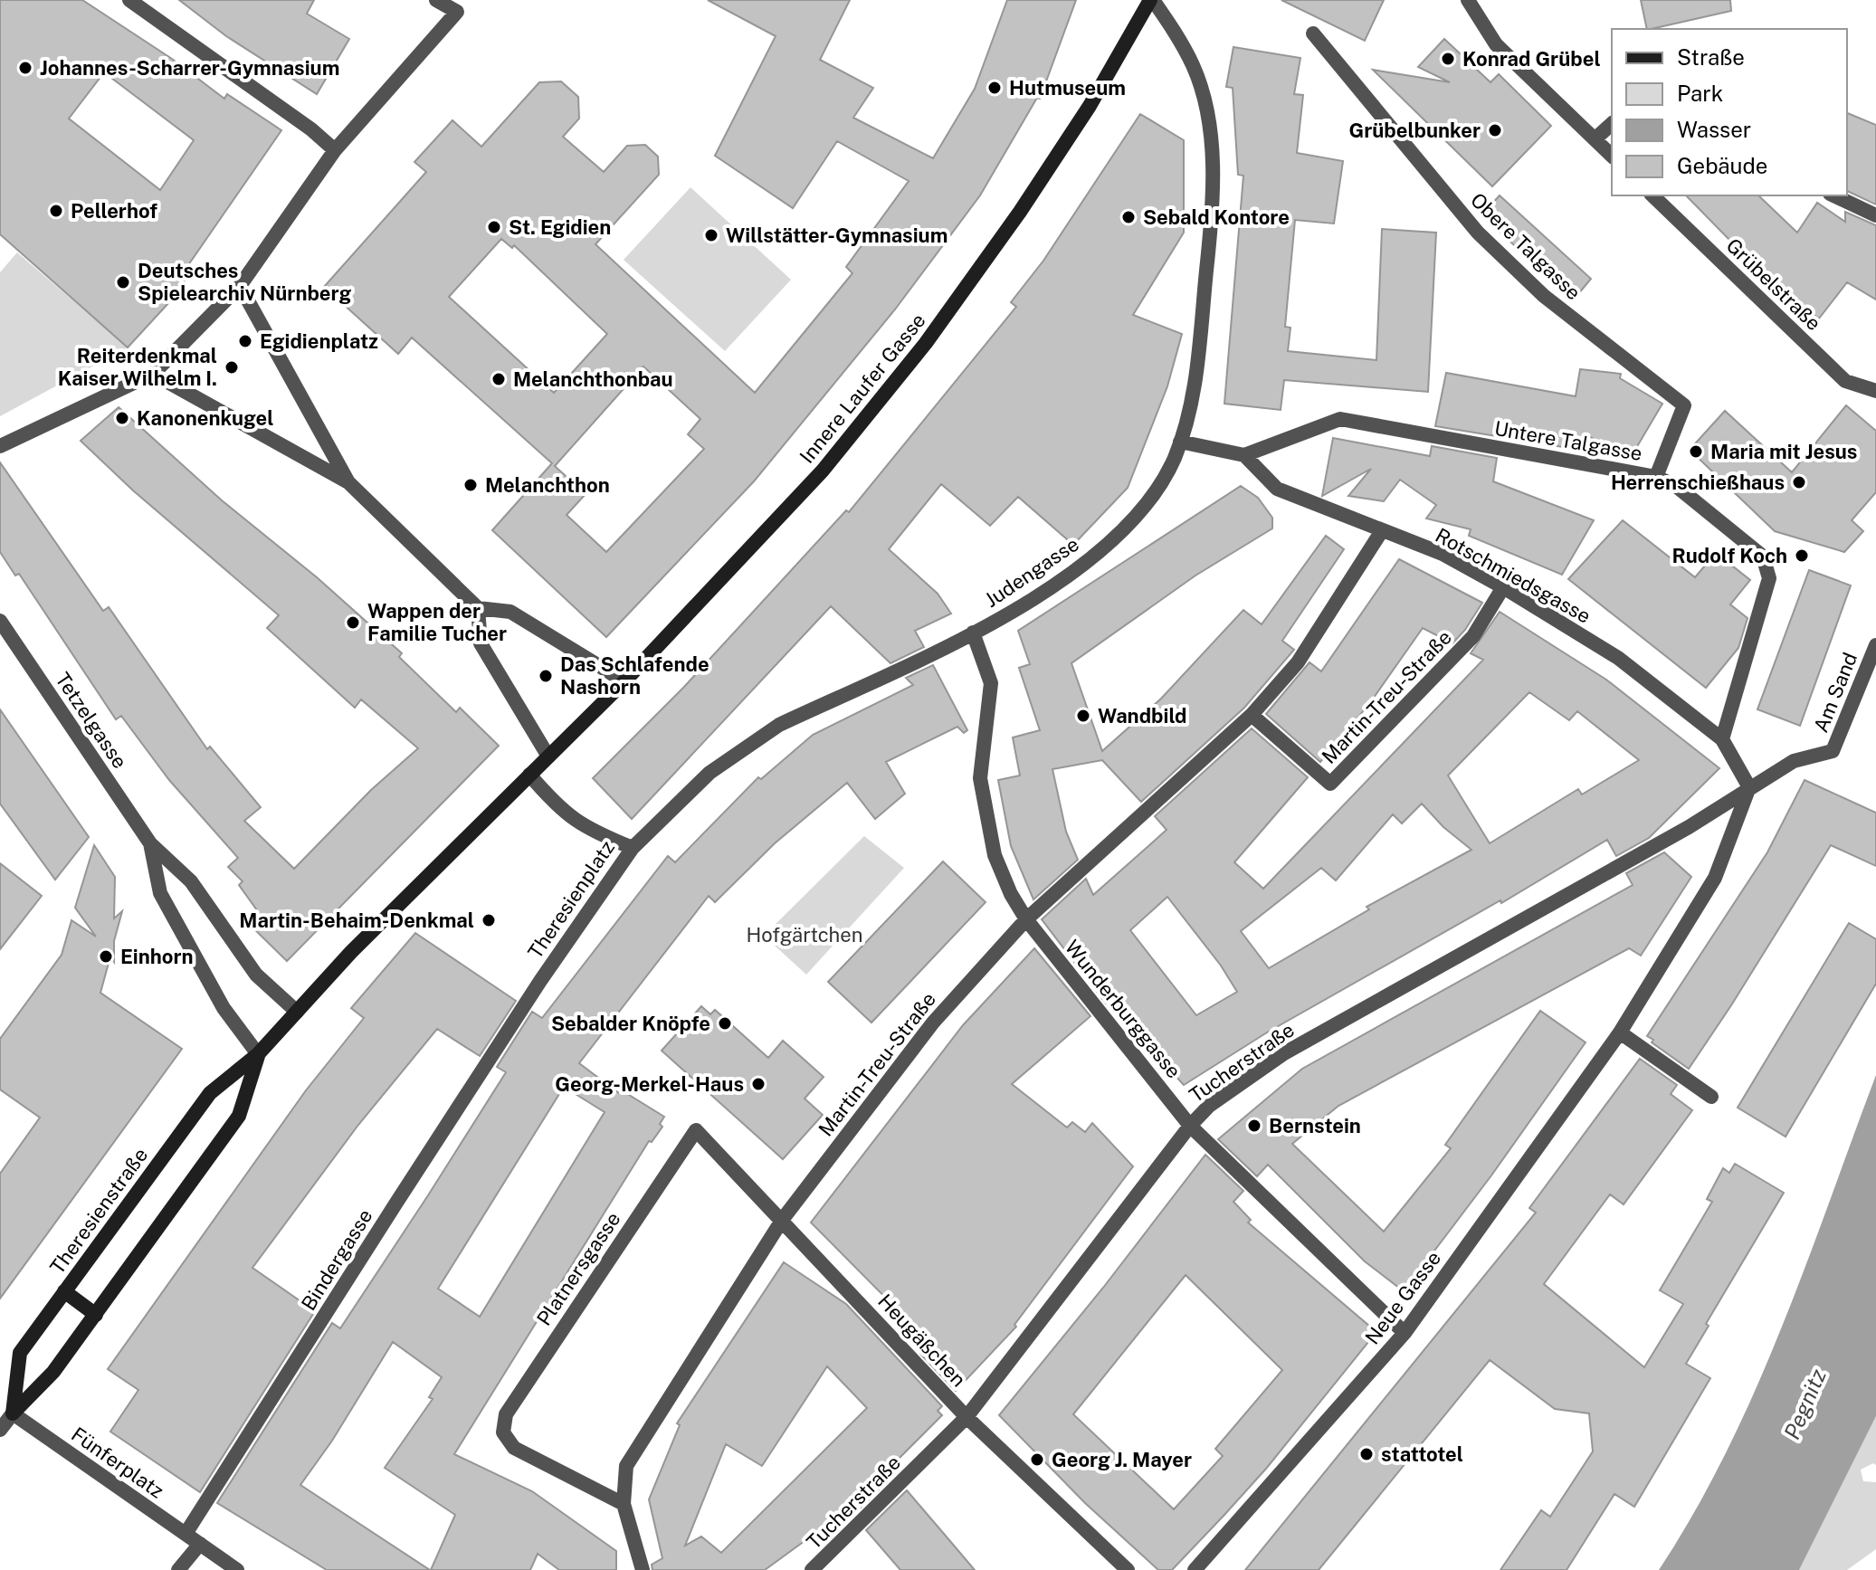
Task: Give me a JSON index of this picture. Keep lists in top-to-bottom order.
{
  "streets": {
    "street": [
      "Obere Talgasse",
      "Grübelstraße",
      "Innere Laufer Gasse",
      "Untere Talgasse",
      "Judengasse",
      "Rotschmiedsgasse",
      "Am Sand",
      "Martin-Treu-Straße",
      "Tetzelgasse",
      "Theresienplatz",
      "Wunderburggasse",
      "Tucherstraße",
      "Theresienstraße",
      "Bindergasse",
      "Platnersgasse",
      "Neue Gasse",
      "Heugäßchen",
      "Fünferplatz"
    ]
  },
  "crossings": [
    ["Obere Talgasse", "Untere Talgasse"],
    ["Innere Laufer Gasse", "Judengasse"],
    ["Untere Talgasse", "Rotschmiedsgasse"],
    ["Judengasse", "Theresienplatz"],
    ["Judengasse", "Wunderburggasse"],
    ["Rotschmiedsgasse", "Am Sand"],
    ["Rotschmiedsgasse", "Martin-Treu-Straße"],
    ["Rotschmiedsgasse", "Tucherstraße"],
    ["Rotschmiedsgasse", "Neue Gasse"],
    ["Am Sand", "Tucherstraße"],
    ["Am Sand", "Neue Gasse"],
    ["Martin-Treu-Straße", "Wunderburggasse"],
    ["Martin-Treu-Straße", "Platnersgasse"],
    ["Martin-Treu-Straße", "Heugäßchen"],
    ["Tetzelgasse", "Theresienstraße"],
    ["Theresienplatz", "Theresienstraße"],
    ["Theresienplatz", "Bindergasse"],
    ["Wunderburggasse", "Tucherstraße"],
    ["Wunderburggasse", "Neue Gasse"],
    ["Tucherstraße", "Neue Gasse"],
    ["Tucherstraße", "Heugäßchen"],
    ["Theresienstraße", "Fünferplatz"],
    ["Bindergasse", "Fünferplatz"],
    ["Platnersgasse", "Heugäßchen"]
  ],
  "water": ["Pegnitz"],
  "parks": ["Hofgärtchen"],
  "places": [
    "Konrad Grübel",
    "Johannes-Scharrer-Gymnasium",
    "Hutmuseum",
    "Grübelbunker",
    "Pellerhof",
    "Sebald Kontore",
    "St. Egidien",
    "Willstätter-Gymnasium",
    "Deutsches Spielearchiv Nürnberg",
    "Egidienplatz",
    "Reiterdenkmal Kaiser Wilhelm I.",
    "Melanchthonbau",
    "Kanonenkugel",
    "Maria mit Jesus",
    "Herrenschießhaus",
    "Melanchthon",
    "Rudolf Koch",
    "Wappen der Familie Tucher",
    "Das Schlafende Nashorn",
    "Wandbild",
    "Martin-Behaim-Denkmal",
    "Einhorn",
    "Sebalder Knöpfe",
    "Georg-Merkel-Haus",
    "Bernstein",
    "stattotel",
    "Georg J. Mayer"
  ],
  "legend": [
    "Straße",
    "Park",
    "Wasser",
    "Gebäude"
  ]
}
